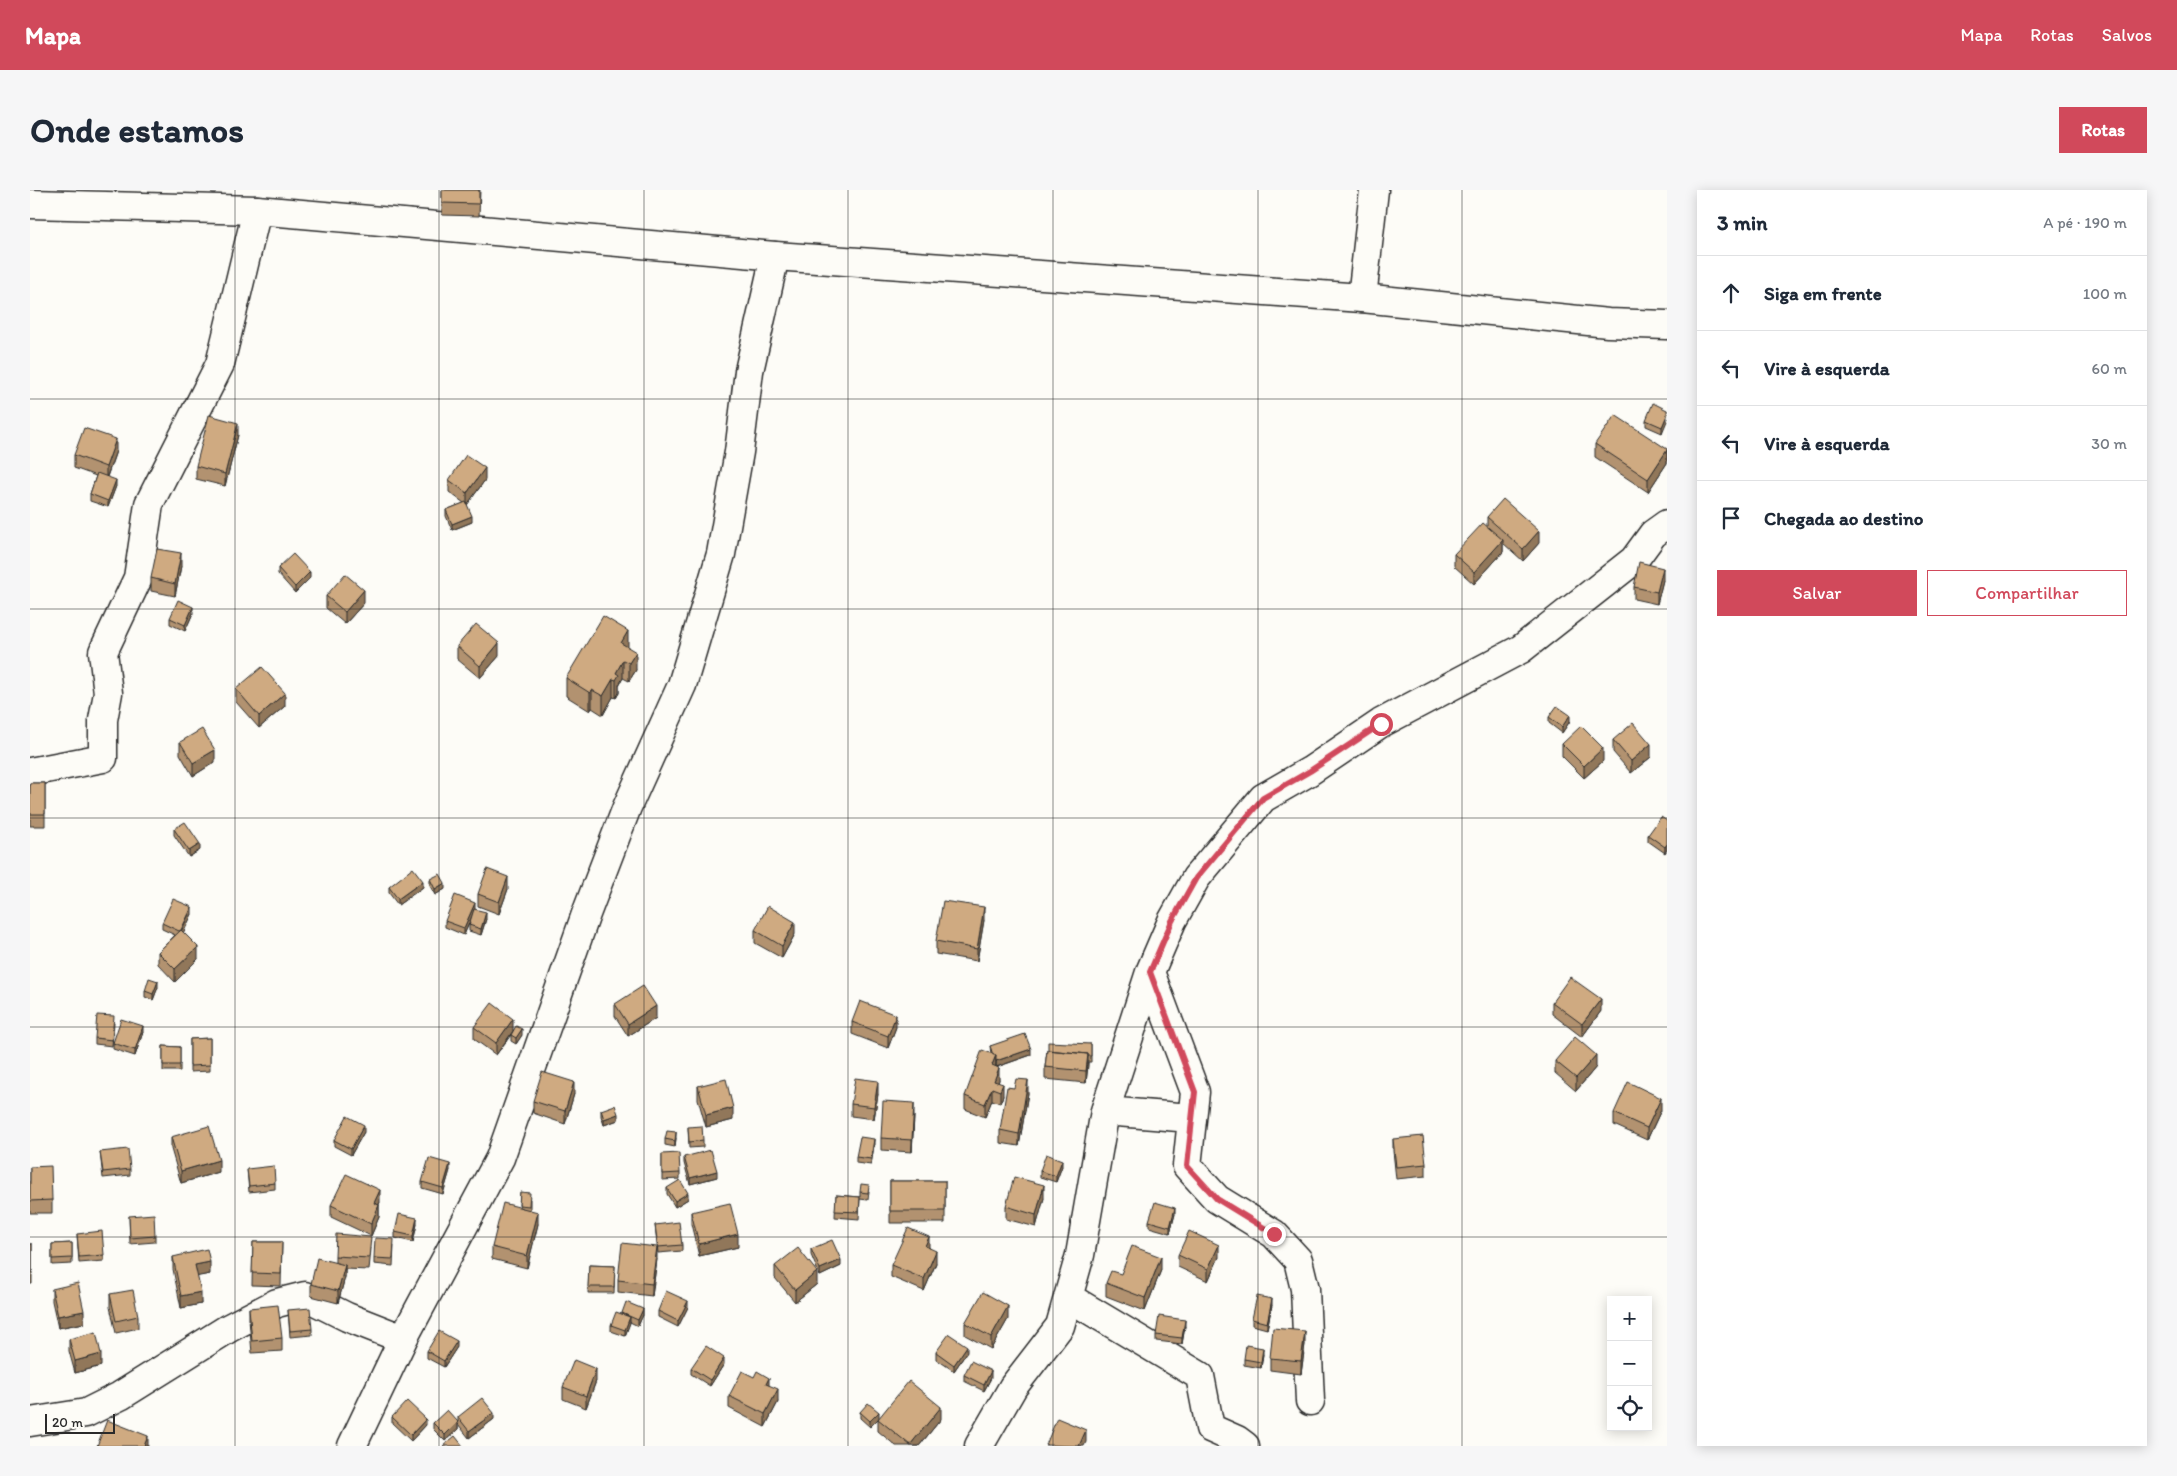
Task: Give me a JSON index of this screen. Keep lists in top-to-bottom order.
{
  "scale_bar": "20 m",
  "page": {
    "header": "Mapa",
    "nav": ["Mapa", "Rotas", "Salvos"],
    "buttons": [
      "Rotas",
      ["Salvar", "Compartilhar"]
    ],
    "title": "Onde estamos",
    "heading": ["3 min", "A pé · 190 m"],
    "list": [
      ["Siga em frente", "100 m"],
      ["Vire à esquerda", "60 m"],
      ["Vire à esquerda", "30 m"],
      "Chegada ao destino"
    ],
    "map_buttons": ["+", "−"],
    "scale": "20 m"
  }
}
